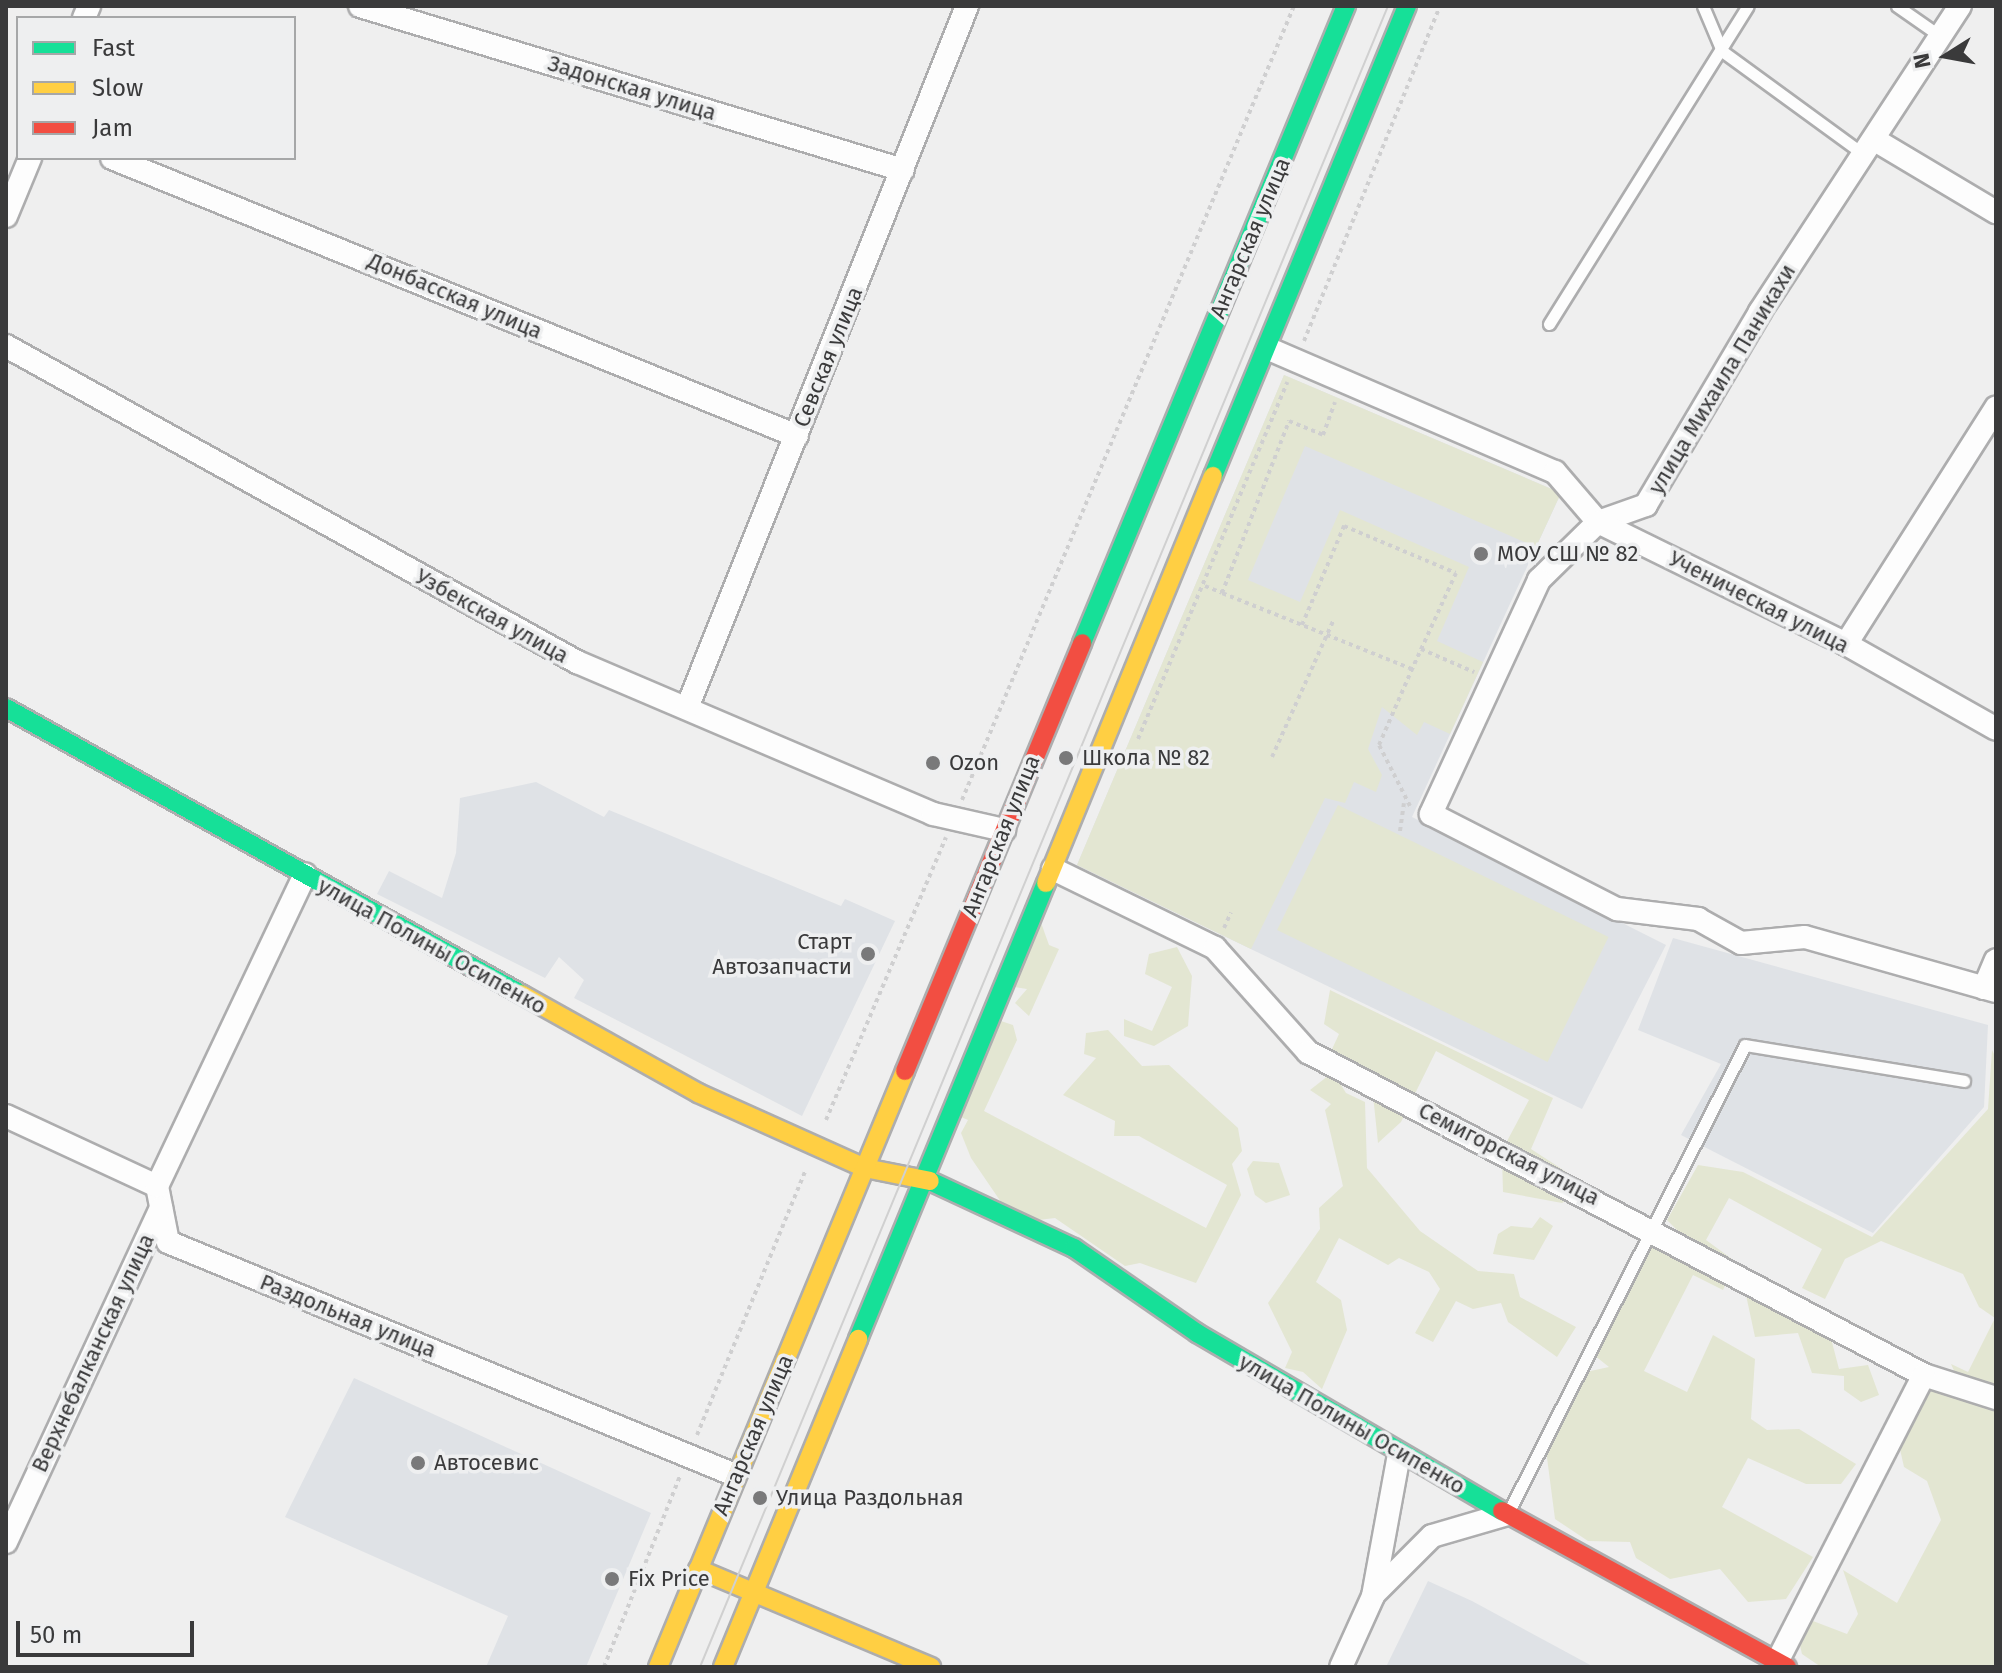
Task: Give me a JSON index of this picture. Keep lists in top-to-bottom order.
{
  "streets": {
    "main road": ["Ангарская улица", "улица Полины Осипенко"],
    "street": [
      "Задонская улица",
      "Донбасская улица",
      "Севская улица",
      "улица Михаила Паникахи",
      "Ученическая улица",
      "Узбекская улица",
      "Семигорская улица",
      "Раздольная улица",
      "Верхнебалканская улица"
    ]
  },
  "crossings": [
    ["Задонская улица", "Севская улица"],
    ["Ангарская улица", "Узбекская улица"],
    ["Ангарская улица", "улица Полины Осипенко"],
    ["Ангарская улица", "Раздольная улица"],
    ["Донбасская улица", "Севская улица"],
    ["Севская улица", "Узбекская улица"],
    ["улица Михаила Паникахи", "Ученическая улица"],
    ["Раздольная улица", "Верхнебалканская улица"]
  ],
  "places": [
    "МОУ СШ № 82",
    "Школа № 82",
    "Ozon",
    "Старт Автозапчасти",
    "Автосевис",
    "Улица Раздольная",
    "Fix Price"
  ],
  "legend": ["Fast", "Slow", "Jam"],
  "scale_bar": "50 m",
  "north": "left"
}
